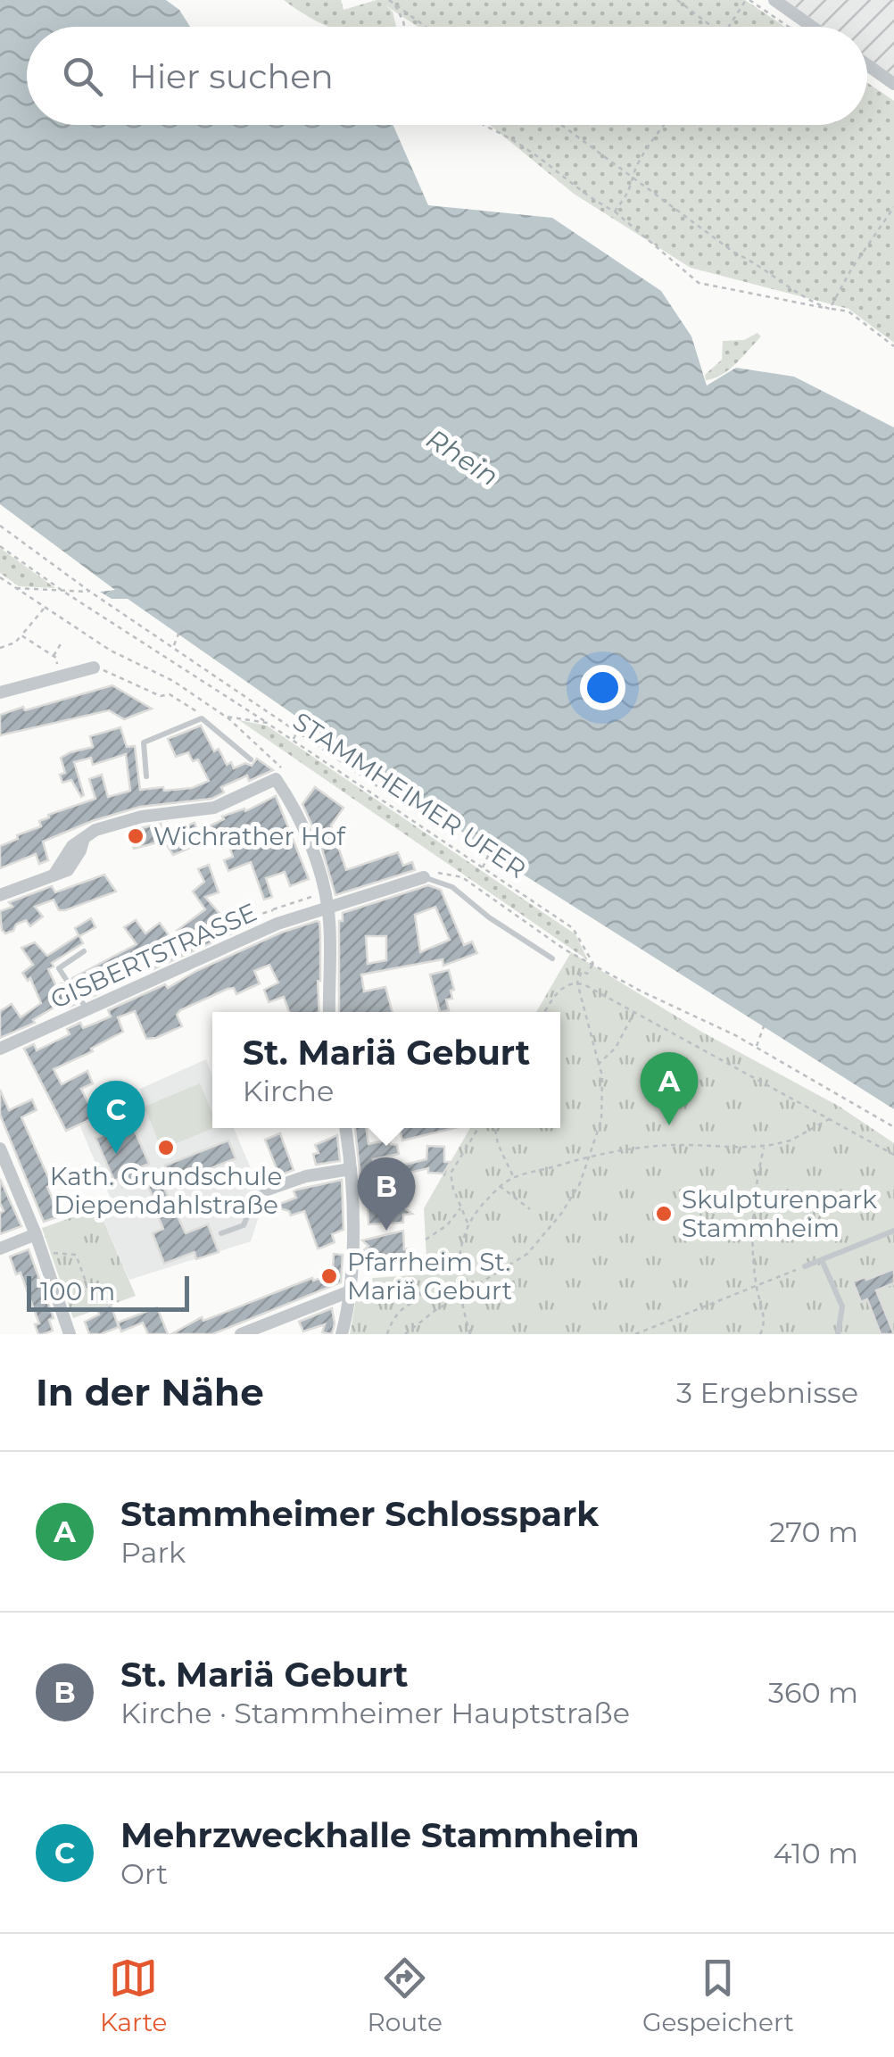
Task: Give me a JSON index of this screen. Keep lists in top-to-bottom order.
{
  "streets": {
    "street": ["GISBERTSTRASSE"],
    "path": ["STAMMHEIMER UFER"]
  },
  "water": ["Rhein"],
  "places": [
    "Wichrather Hof",
    "Kath. Grundschule Diependahlstraße",
    "Skulpturenpark Stammheim",
    "Pfarrheim St. Mariä Geburt"
  ],
  "scale_bar": "100 m",
  "page": {
    "search": "Hier suchen",
    "popup": ["St. Mariä Geburt", "Kirche"],
    "pins": ["A", "C", "B"],
    "scale": "100 m",
    "heading": ["In der Nähe", "3 Ergebnisse"],
    "list": [
      {
        "mark": "A",
        "name": "Stammheimer Schlosspark",
        "note": "Park",
        "value": "270 m"
      },
      {
        "mark": "B",
        "name": "St. Mariä Geburt",
        "note": "Kirche · Stammheimer Hauptstraße",
        "value": "360 m"
      },
      {
        "mark": "C",
        "name": "Mehrzweckhalle Stammheim",
        "note": "Ort",
        "value": "410 m"
      }
    ],
    "nav": ["Karte", "Route", "Gespeichert"]
  }
}
